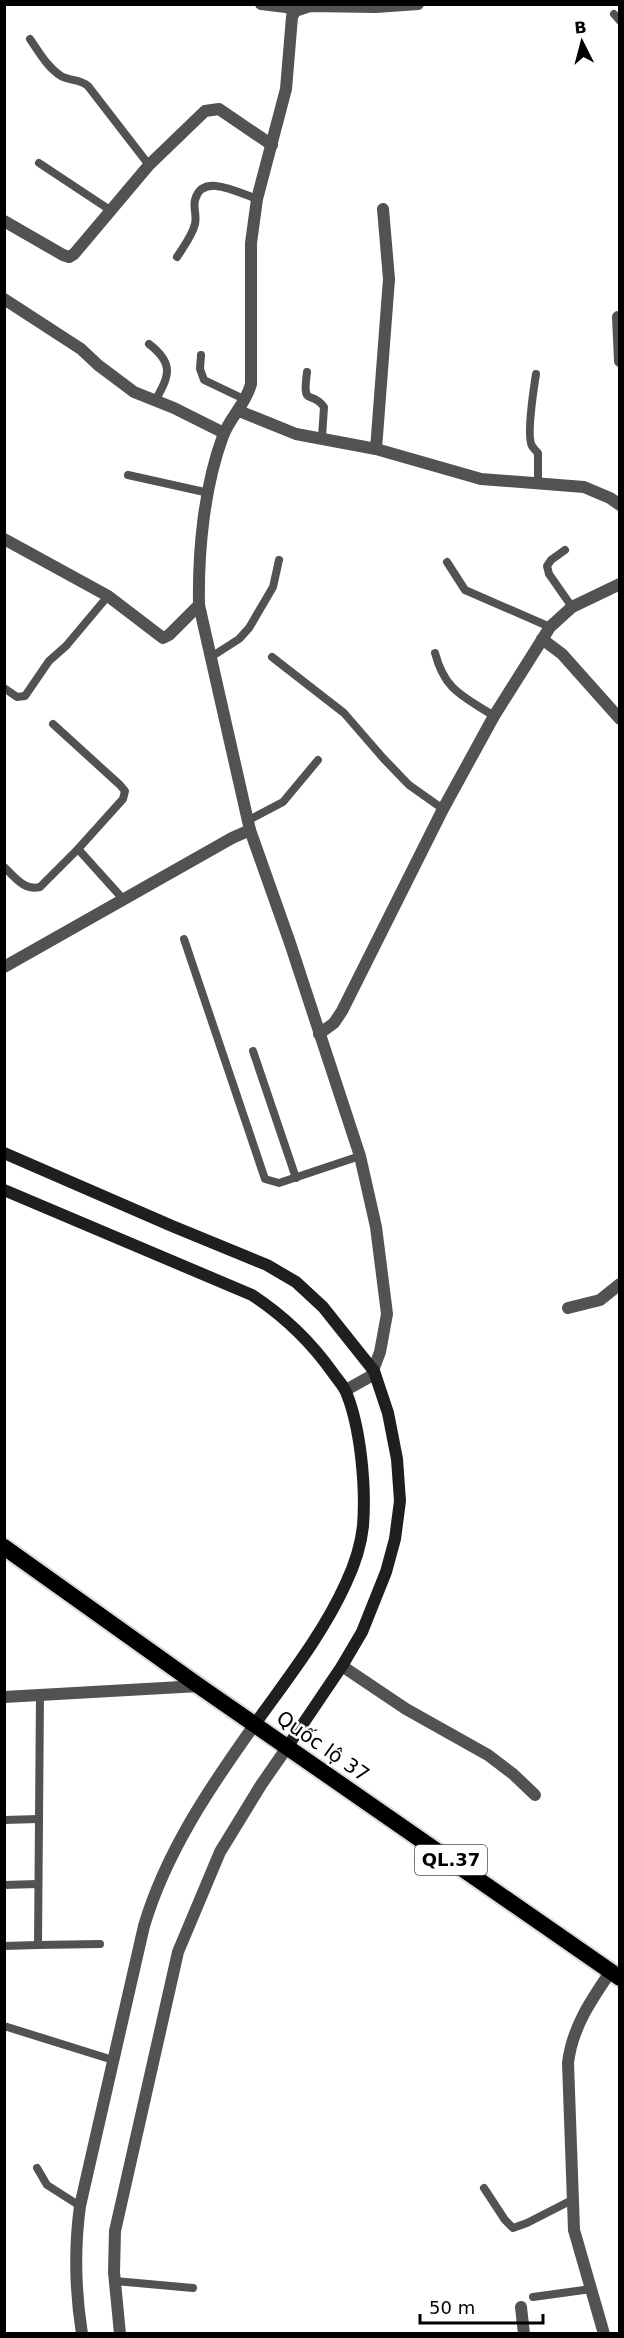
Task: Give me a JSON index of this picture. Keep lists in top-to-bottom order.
{
  "streets": {
    "highway": ["Quốc lộ 37", "QL.37"]
  },
  "scale_bar": "50 m",
  "north": "top"
}
